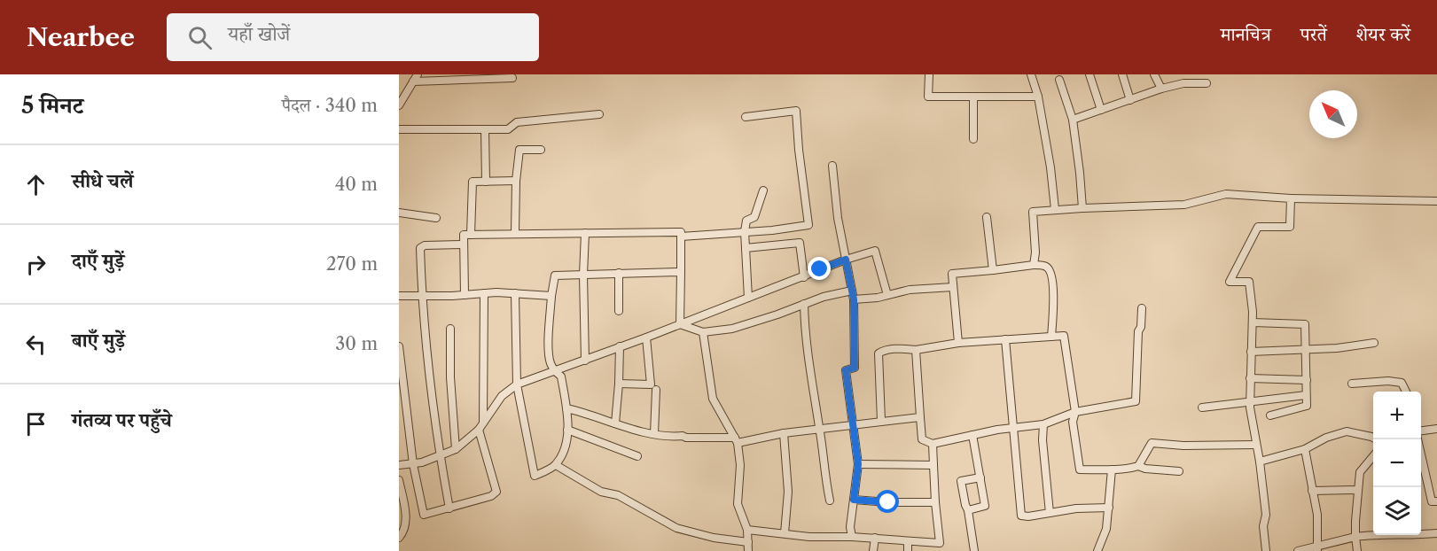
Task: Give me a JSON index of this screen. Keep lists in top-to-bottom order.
{
  "north": "top left",
  "page": {
    "header": "Nearbee",
    "search": "यहाँ खोजें",
    "nav": ["मानचित्र", "परतें", "शेयर करें"],
    "heading": ["5 मिनट", "पैदल · 340 m"],
    "list": [
      ["सीधे चलें", "40 m"],
      ["दाएँ मुड़ें", "270 m"],
      ["बाएँ मुड़ें", "30 m"],
      "गंतव्य पर पहुँचे"
    ],
    "map_buttons": ["+", "−"]
  }
}
